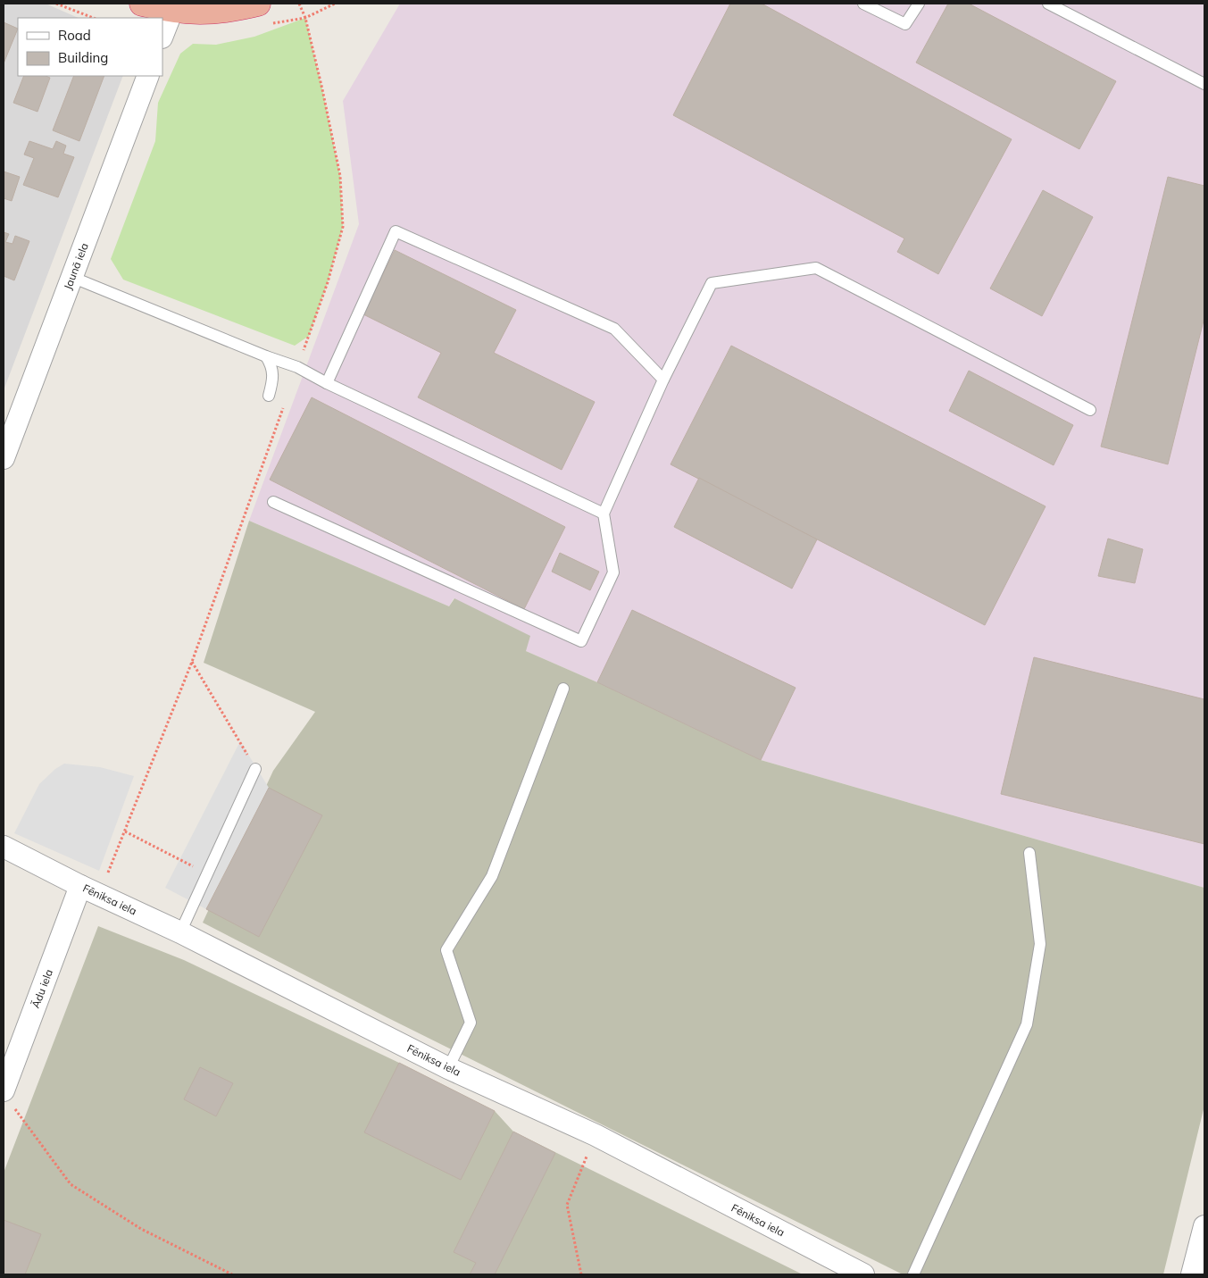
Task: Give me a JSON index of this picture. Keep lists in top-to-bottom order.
{
  "streets": {
    "street": ["Jaunā iela", "Fēniksa iela", "Ādu iela"]
  },
  "crossings": [
    ["Fēniksa iela", "Ādu iela"]
  ],
  "legend": ["Road", "Building"]
}
